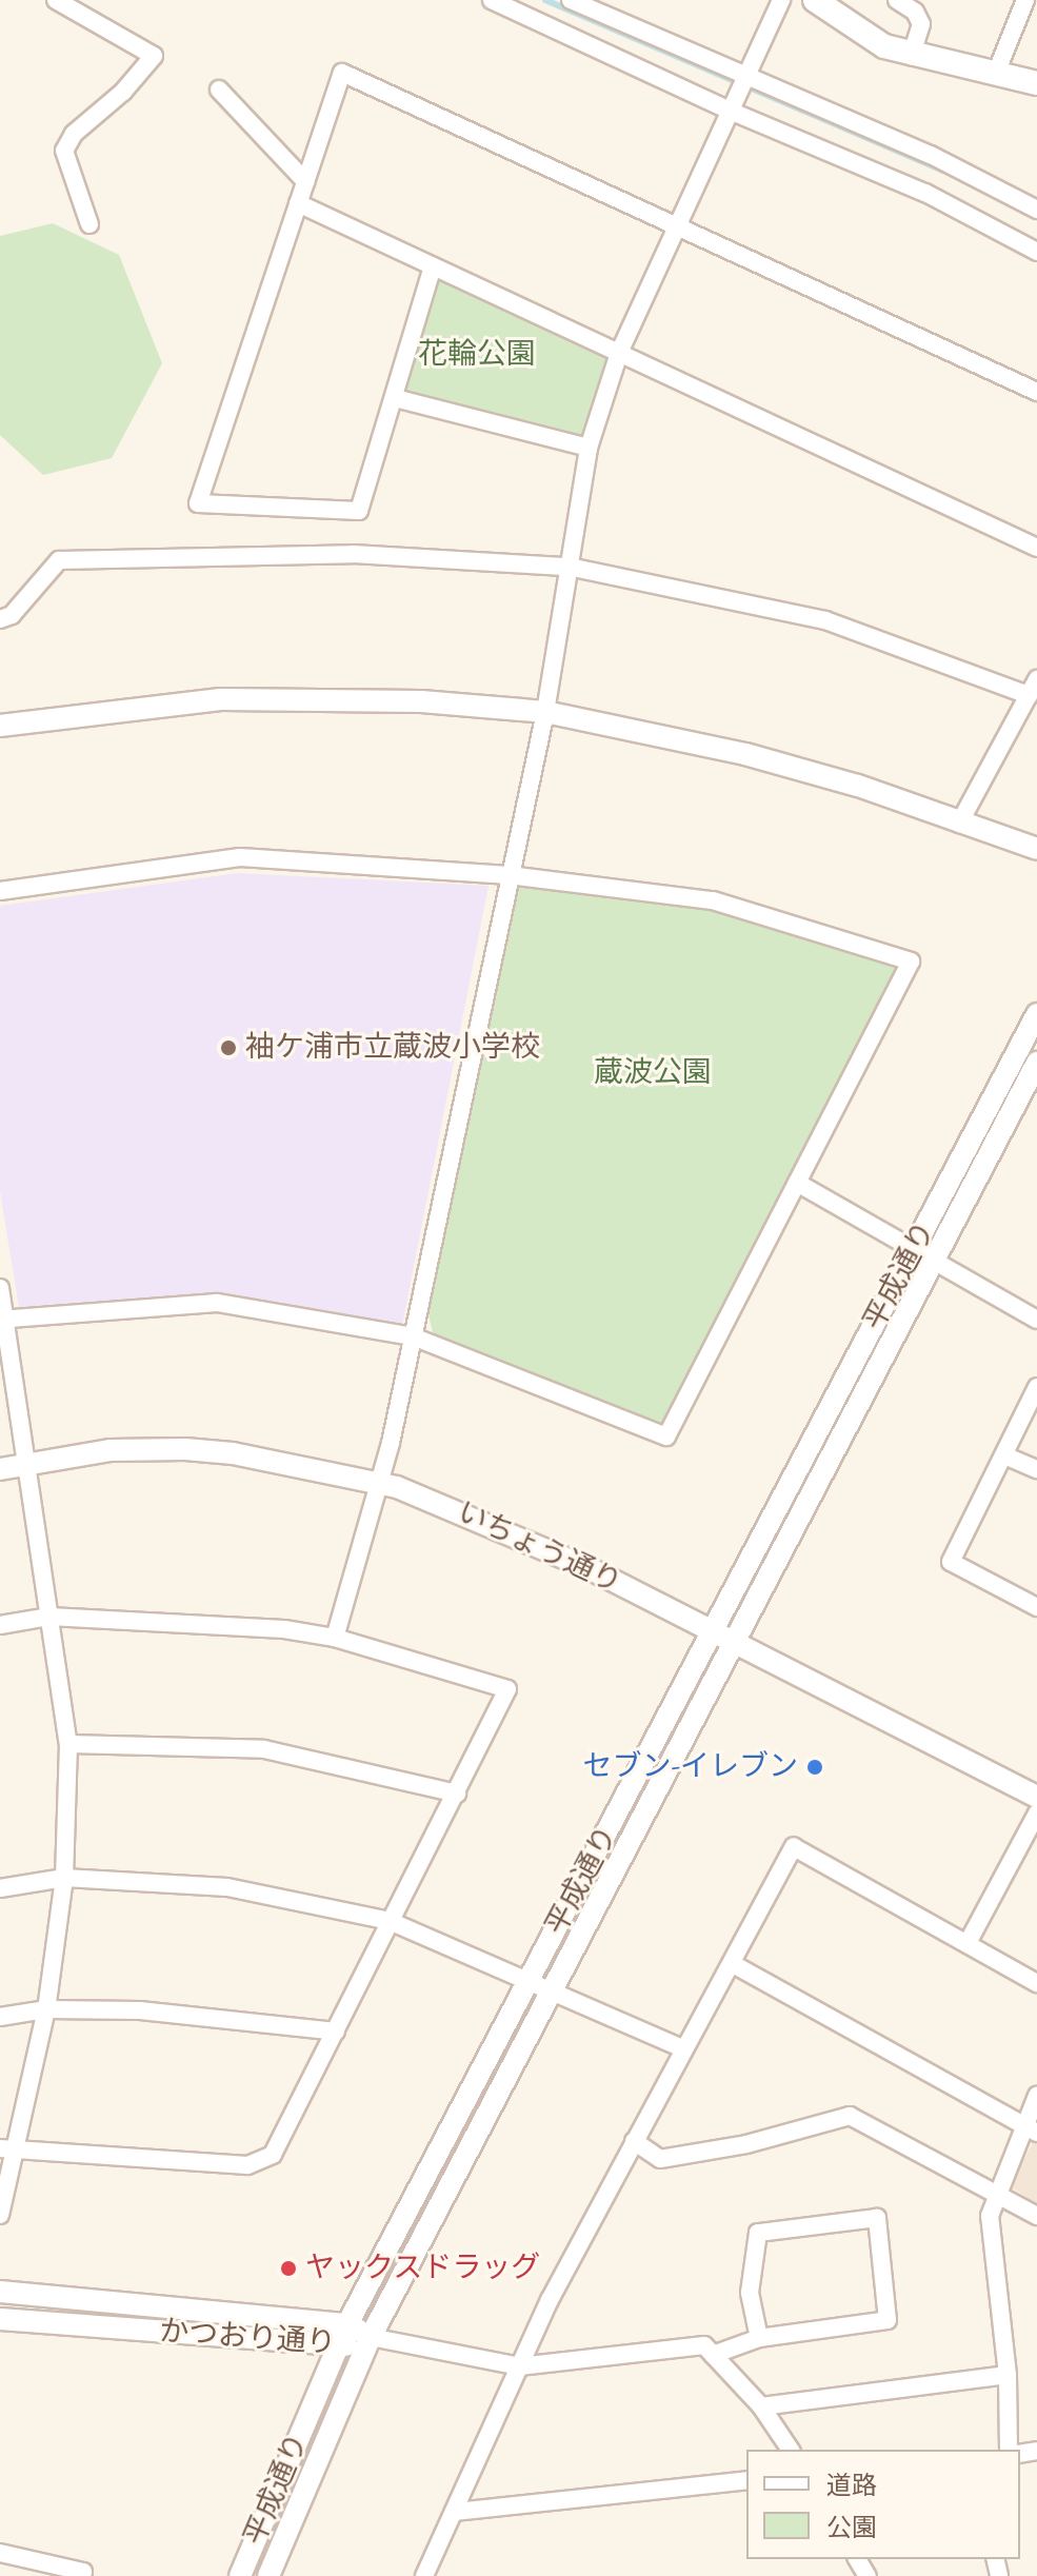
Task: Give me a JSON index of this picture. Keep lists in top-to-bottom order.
{
  "streets": {
    "street": ["平成通り", "いちょう通り", "かつおり通り"]
  },
  "crossings": [
    ["平成通り", "いちょう通り"],
    ["平成通り", "かつおり通り"]
  ],
  "parks": ["花輪公園", "蔵波公園"],
  "places": ["袖ケ浦市立蔵波小学校", "セブン-イレブン", "ヤックスドラッグ"],
  "legend": ["道路", "公園"]
}
